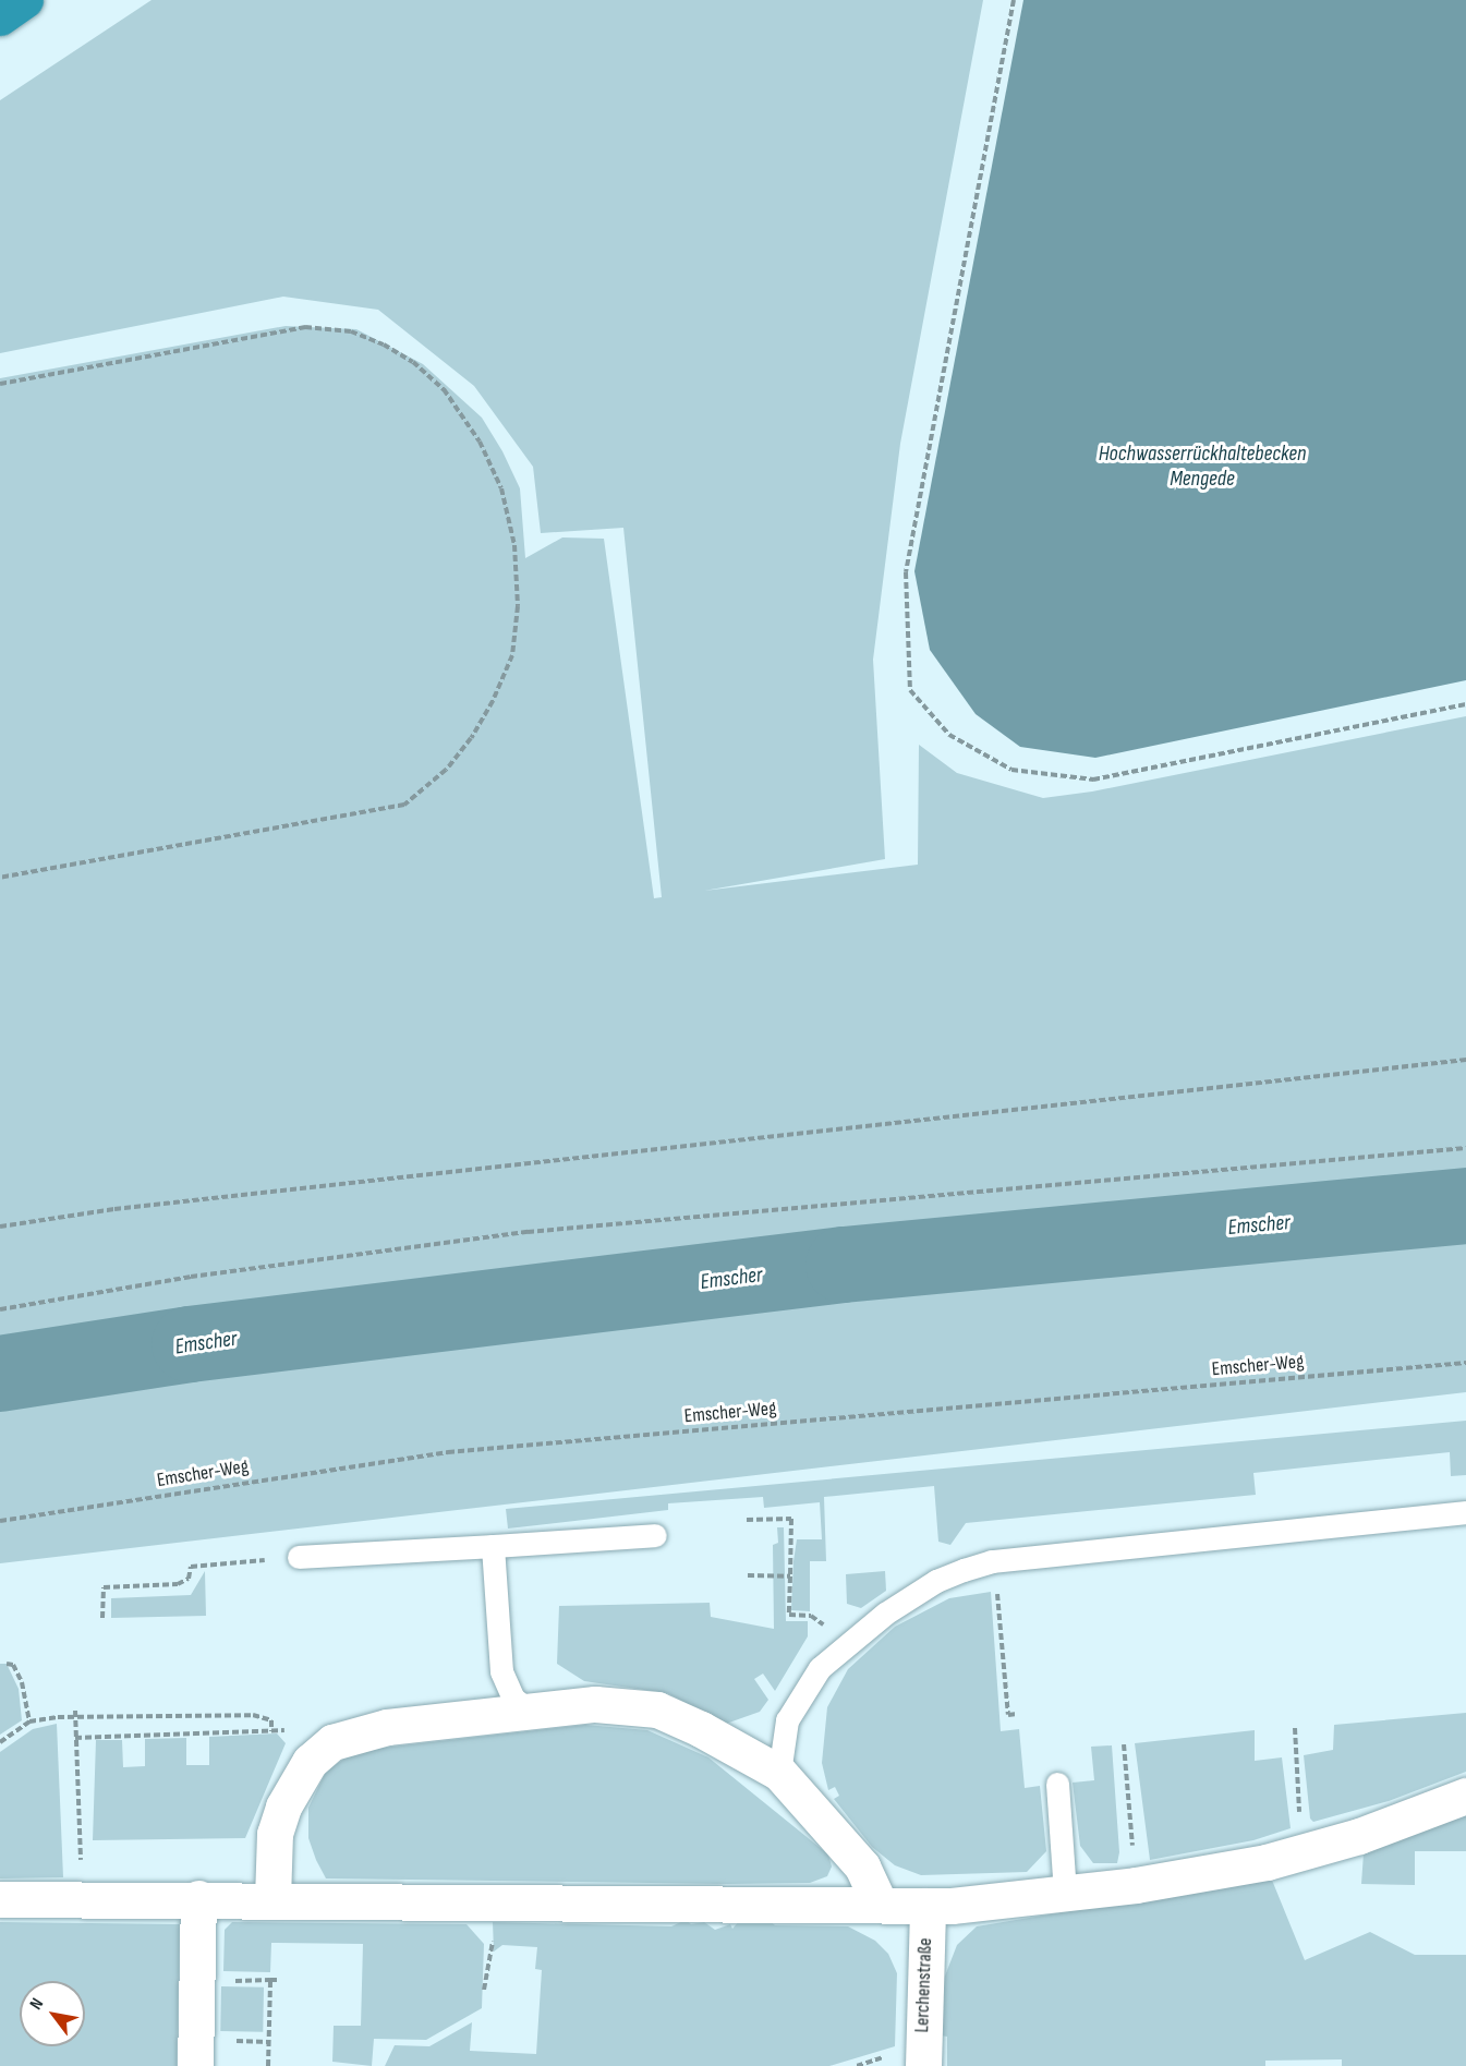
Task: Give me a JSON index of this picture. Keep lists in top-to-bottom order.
{
  "streets": {
    "street": ["Lerchenstraße"],
    "path": ["Emscher-Weg"]
  },
  "water": ["Hochwasserrückhaltebecken Mengede", "Emscher"],
  "north": "top left"
}
